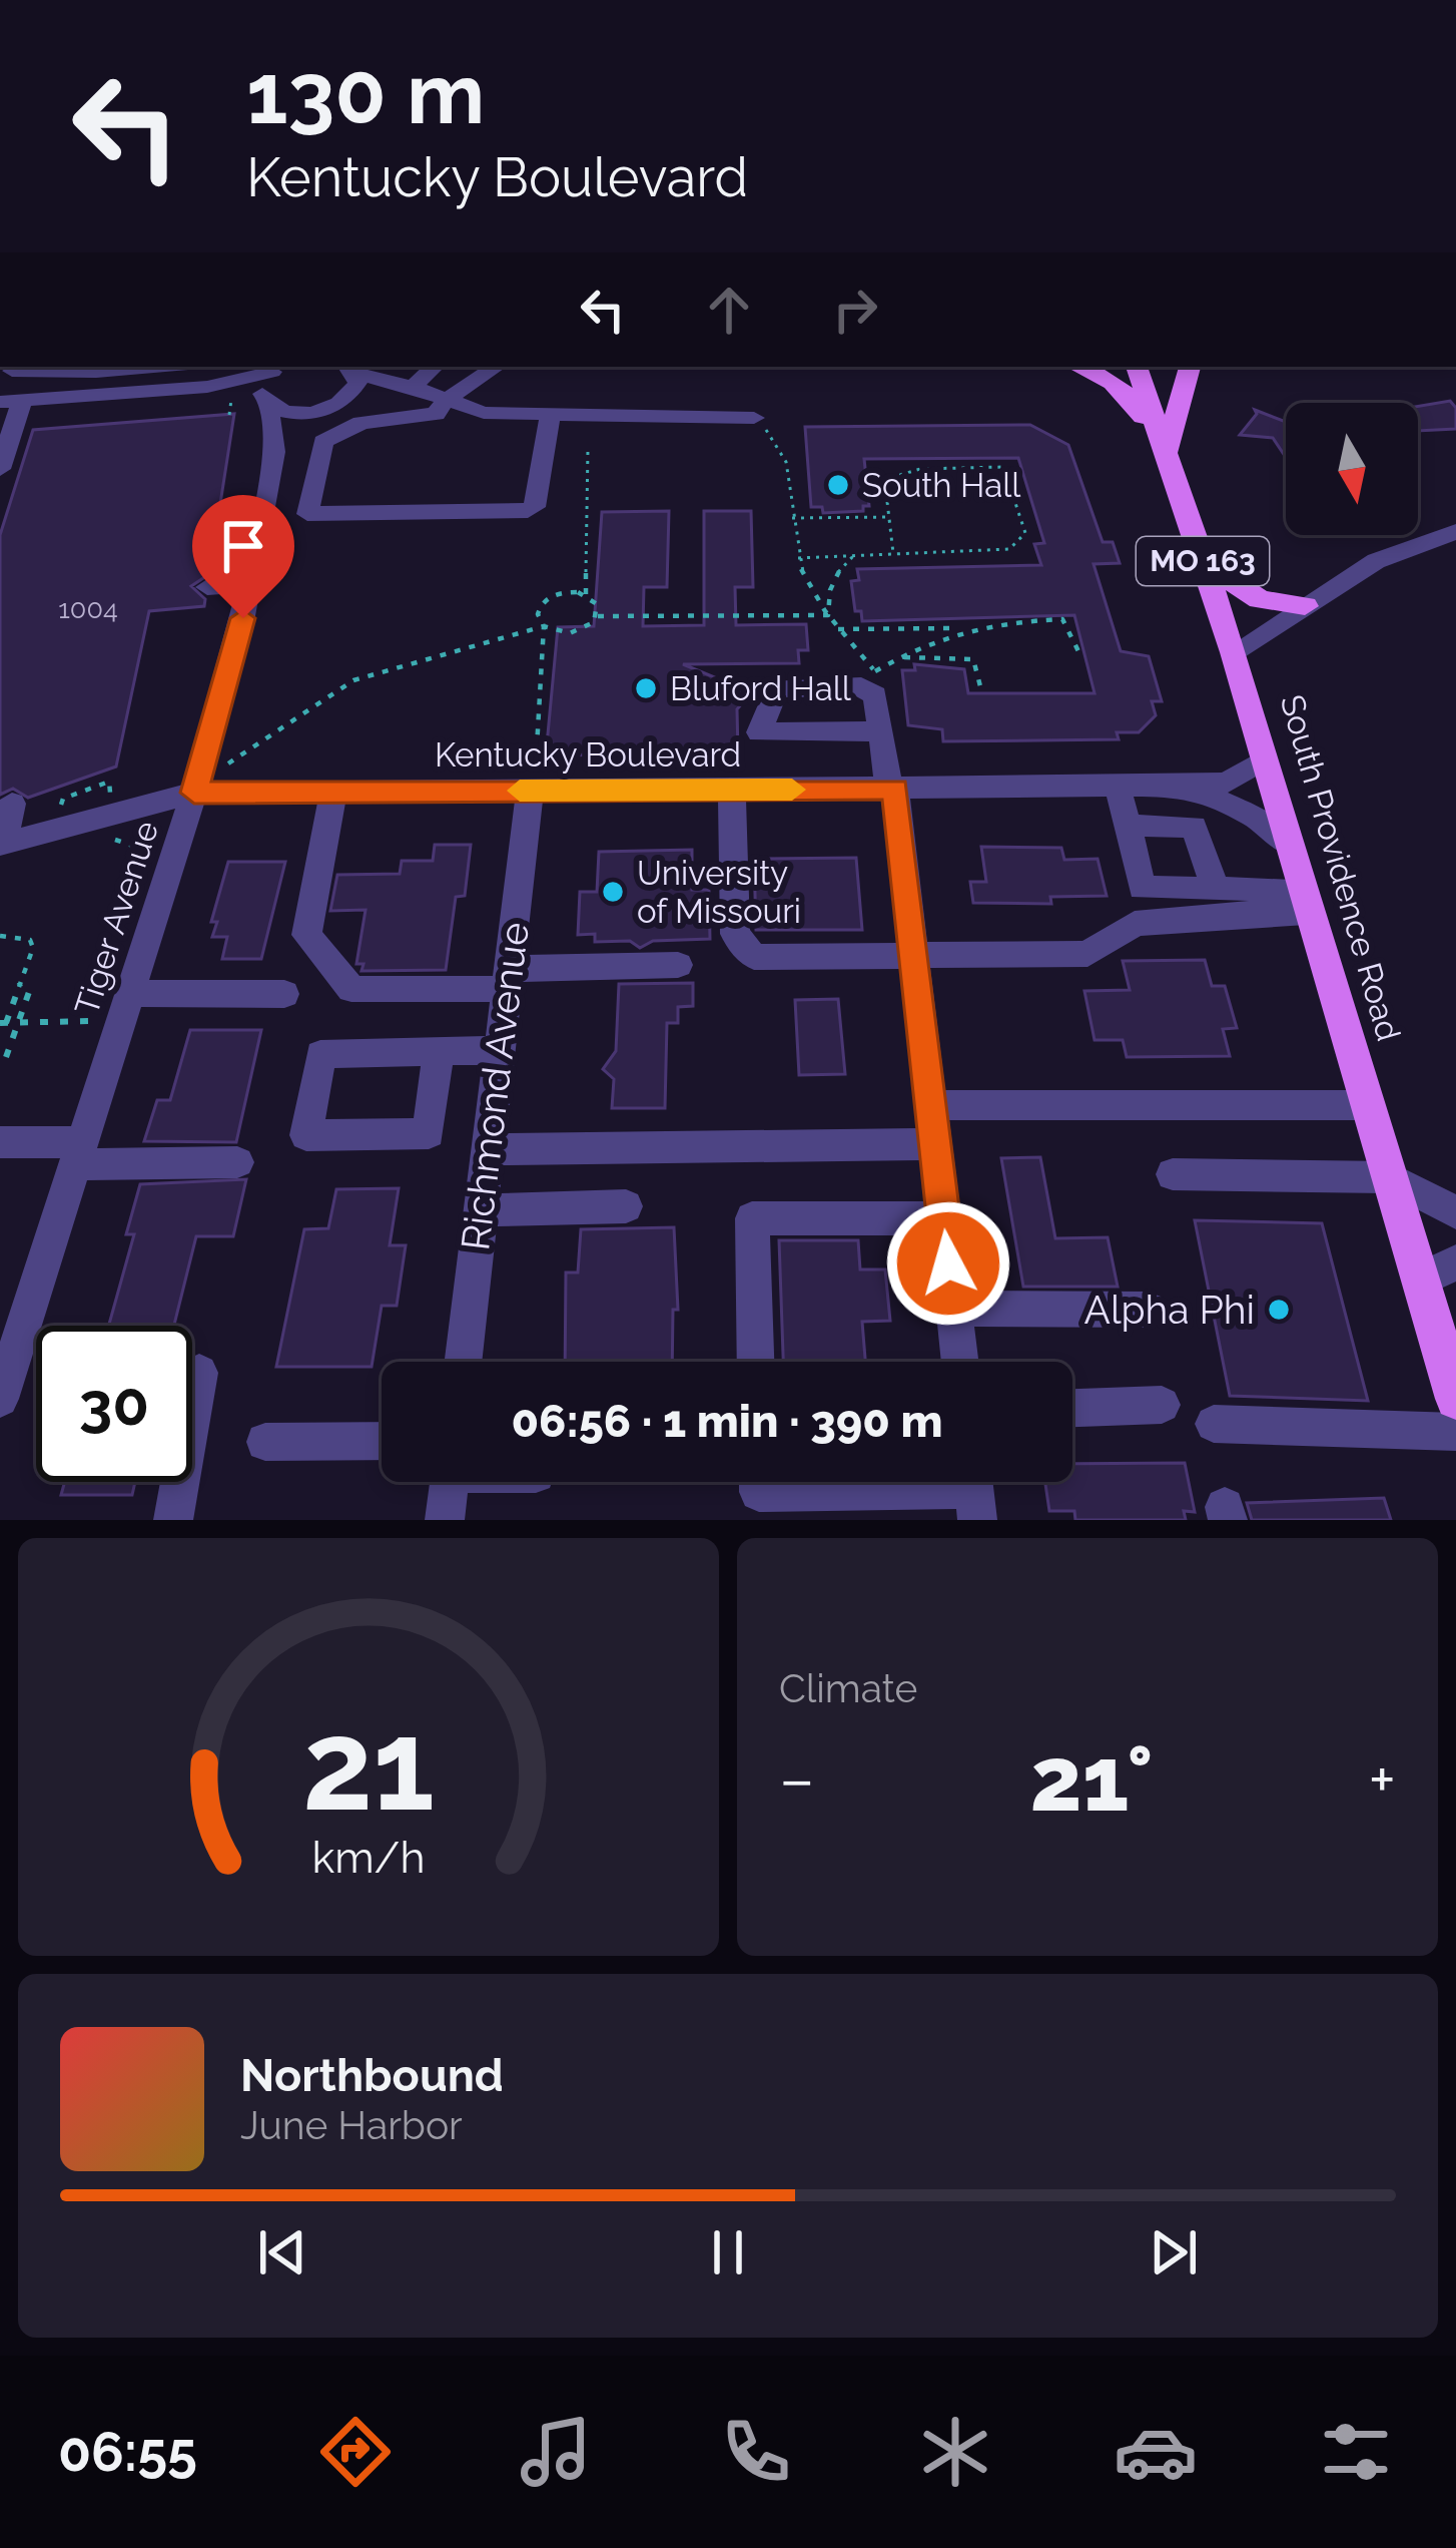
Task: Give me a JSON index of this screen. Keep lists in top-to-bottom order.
{
  "streets": {
    "main road": ["MO 163", "South Providence Road"],
    "street": ["Kentucky Boulevard", "Tiger Avenue", "Richmond Avenue"]
  },
  "crossings": [
    ["Kentucky Boulevard", "South Providence Road"],
    ["Kentucky Boulevard", "Tiger Avenue"],
    ["Kentucky Boulevard", "Richmond Avenue"]
  ],
  "places": [
    "South Hall",
    "Bluford Hall",
    "University of Missouri",
    "Alpha Phi"
  ],
  "house_numbers": ["1004"],
  "north": "bottom",
  "page": {
    "turn": ["130 m", "Kentucky Boulevard"],
    "limit": "30",
    "trip": "06:56 · 1 min · 390 m",
    "tile": "Climate",
    "heat": ["−", "21°", "+"],
    "song": ["Northbound", "June Harbor"],
    "tabs": "06:55",
    "gauge": ["21", "km/h"]
  }
}
